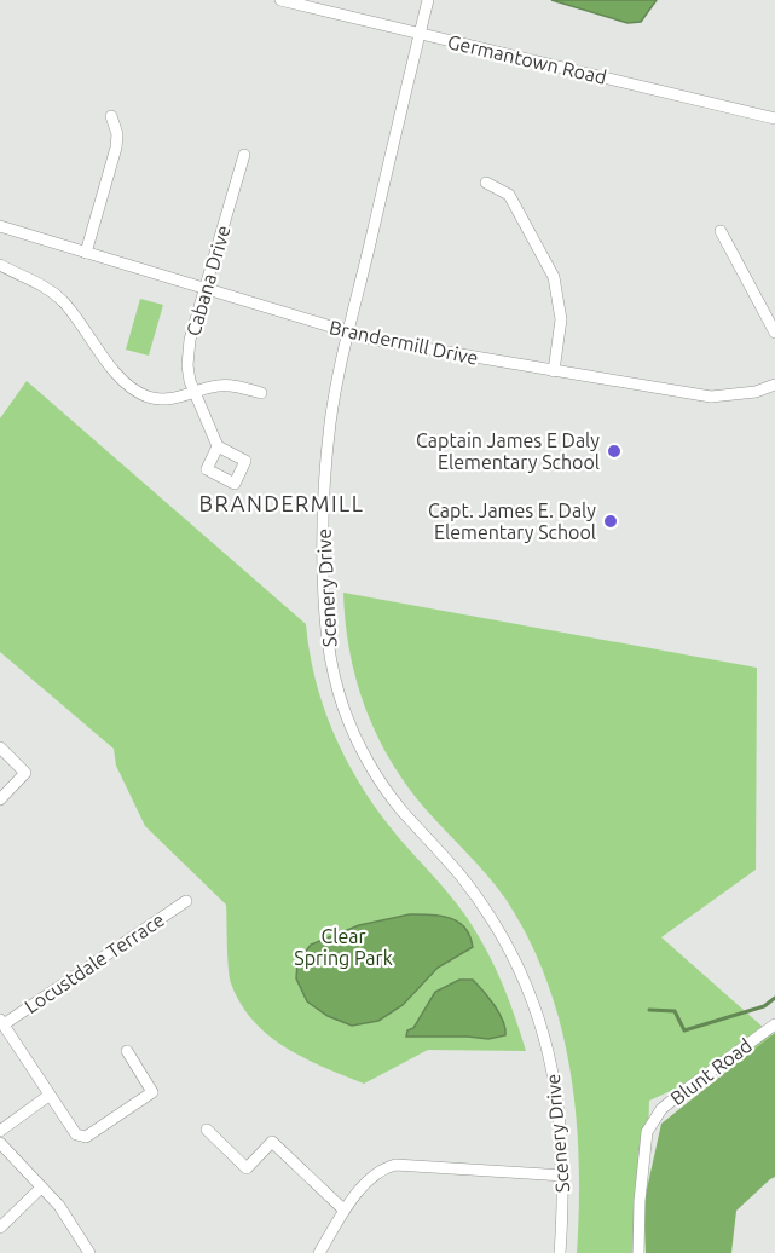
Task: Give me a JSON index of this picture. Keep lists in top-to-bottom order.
{
  "streets": {
    "street": [
      "Germantown Road",
      "Cabana Drive",
      "Brandermill Drive",
      "Scenery Drive",
      "Locustdale Terrace",
      "Blunt Road"
    ]
  },
  "crossings": [
    ["Germantown Road", "Scenery Drive"],
    ["Cabana Drive", "Brandermill Drive"],
    ["Brandermill Drive", "Scenery Drive"]
  ],
  "districts": ["BRANDERMILL"],
  "parks": ["Clear Spring Park"],
  "places": ["Captain James E Daly Elementary School", "Capt. James E. Daly Elementary School"]
}
